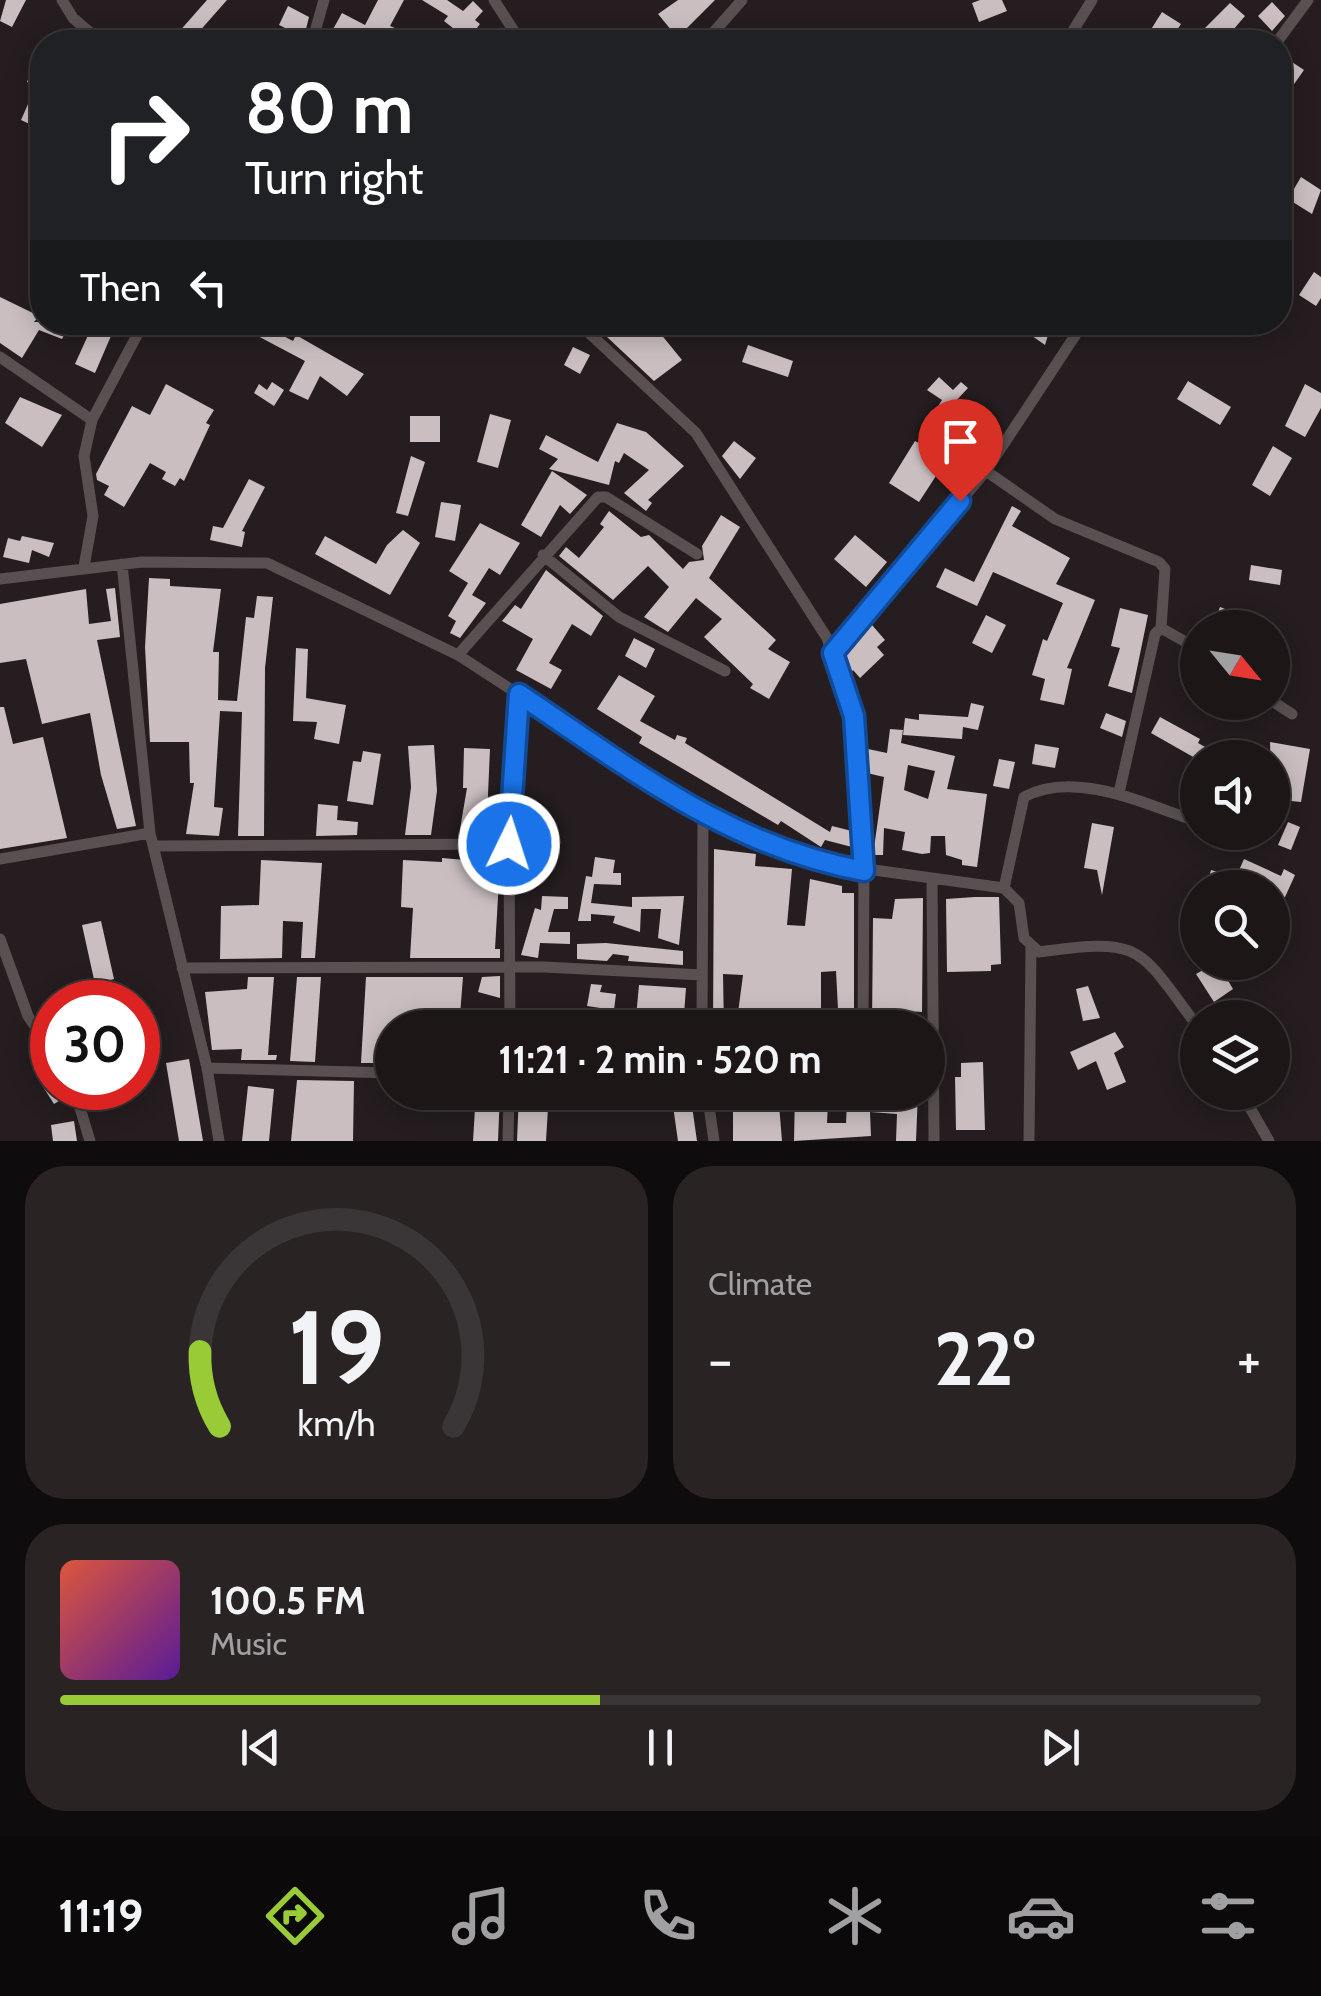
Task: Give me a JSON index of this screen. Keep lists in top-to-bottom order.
{
  "north": "bottom right",
  "page": {
    "turn": ["80 m", "Turn right"],
    "then": "Then",
    "limit": "30",
    "trip": "11:21 · 2 min · 520 m",
    "tile": "Climate",
    "heat": ["−", "22°", "+"],
    "song": ["100.5 FM", "Music"],
    "tabs": "11:19",
    "gauge": ["19", "km/h"]
  }
}
